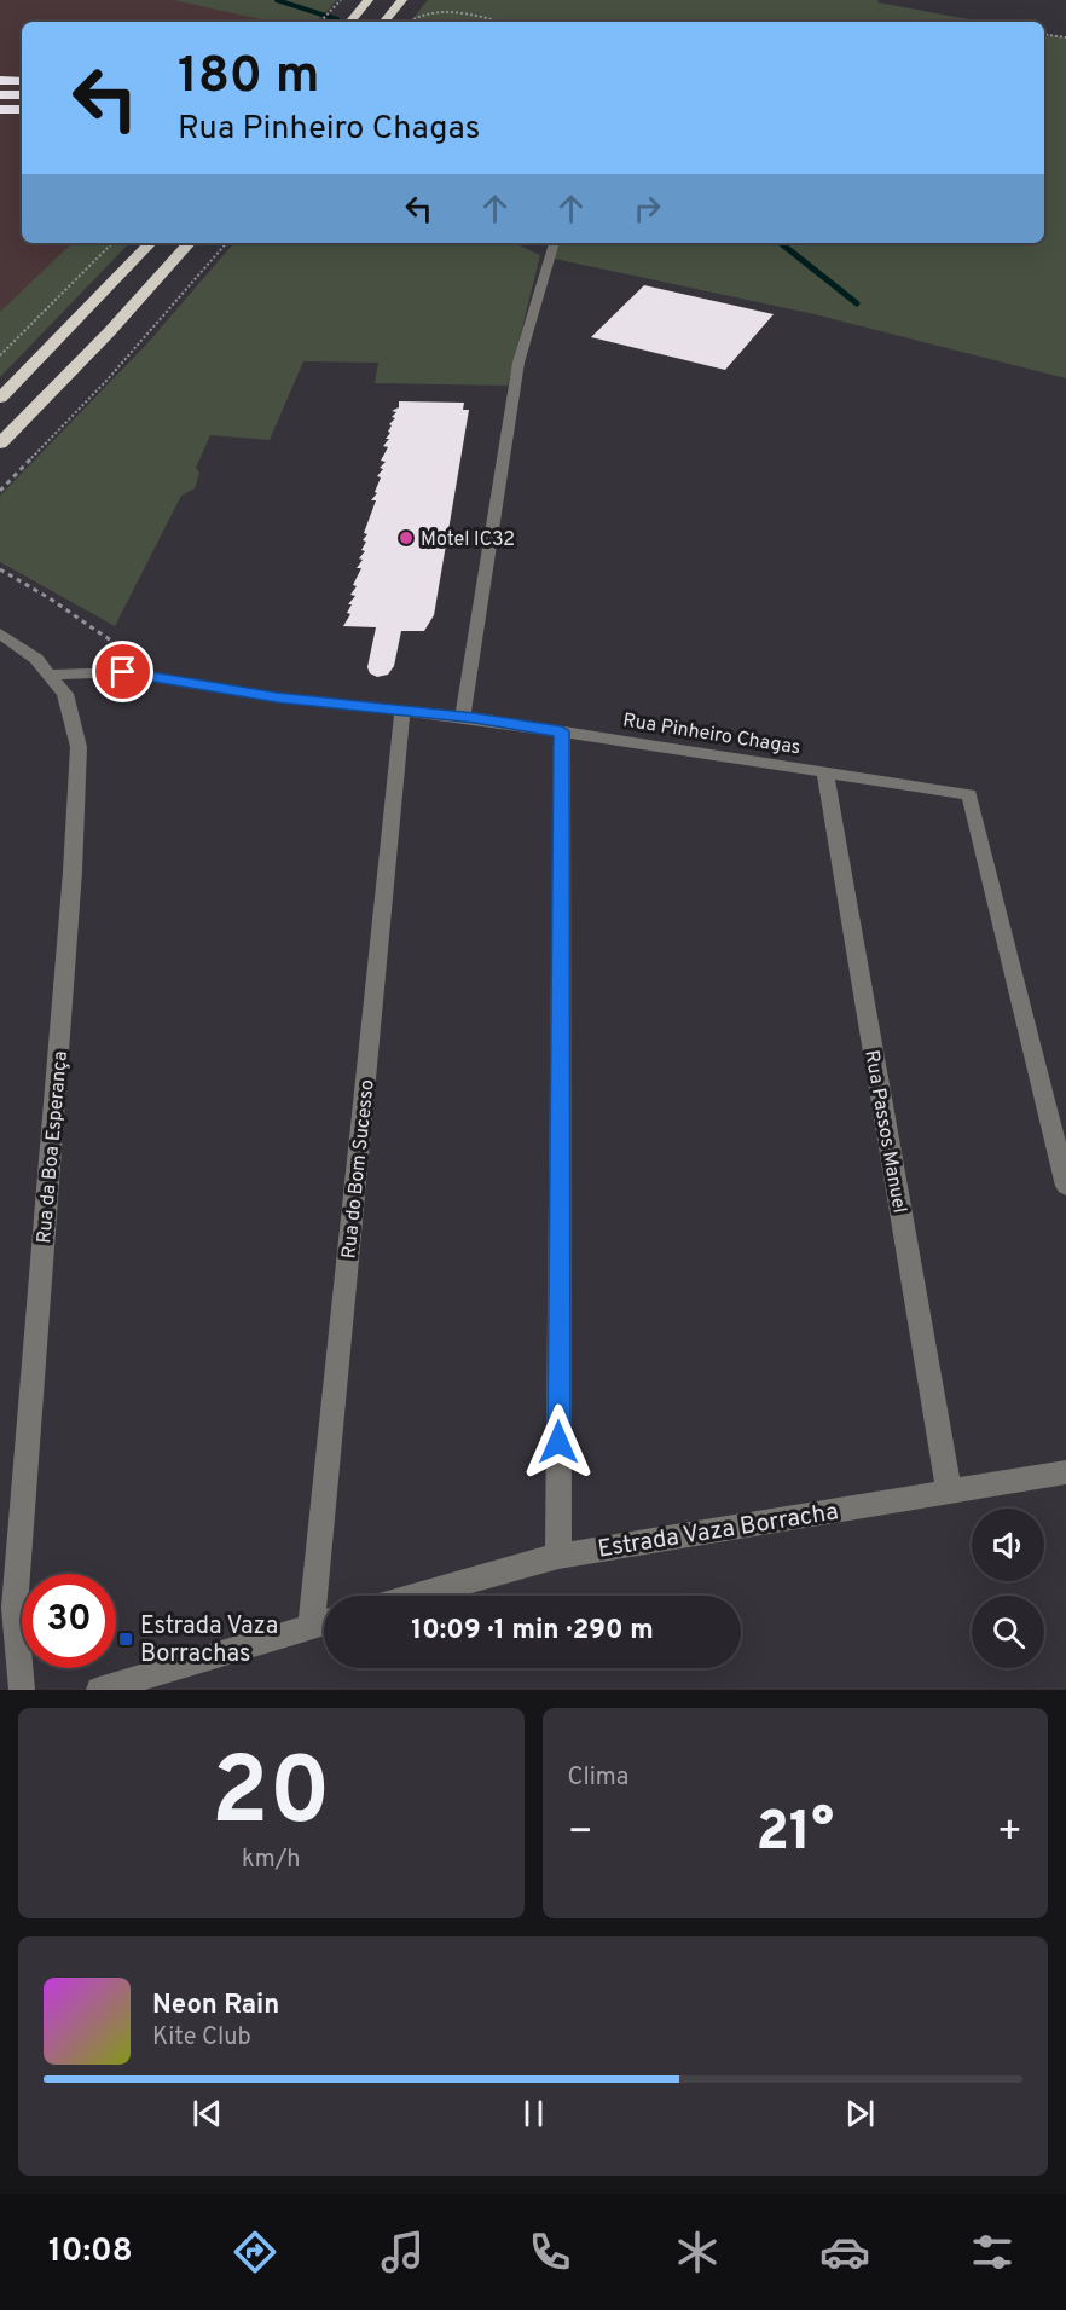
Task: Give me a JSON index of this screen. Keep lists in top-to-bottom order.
{
  "streets": {
    "street": [
      "Rua Pinheiro Chagas",
      "Rua Passos Manuel",
      "Rua da Boa Esperança",
      "Rua do Bom Sucesso",
      "Estrada Vaza Borracha"
    ]
  },
  "crossings": [
    ["Rua Pinheiro Chagas", "Rua Passos Manuel"],
    ["Rua Pinheiro Chagas", "Rua da Boa Esperança"],
    ["Rua Pinheiro Chagas", "Rua do Bom Sucesso"],
    ["Rua Passos Manuel", "Estrada Vaza Borracha"]
  ],
  "places": {
    "other": ["Motel IC32"],
    "transit": ["Estrada Vaza Borrachas"]
  },
  "page": {
    "turn": ["180 m", "Rua Pinheiro Chagas"],
    "limit": "30",
    "trip": "10:09 · 1 min · 290 m",
    "tile": [
      ["20", "km/h"],
      "Clima"
    ],
    "heat": ["−", "21°", "+"],
    "song": ["Neon Rain", "Kite Club"],
    "tabs": "10:08"
  }
}
